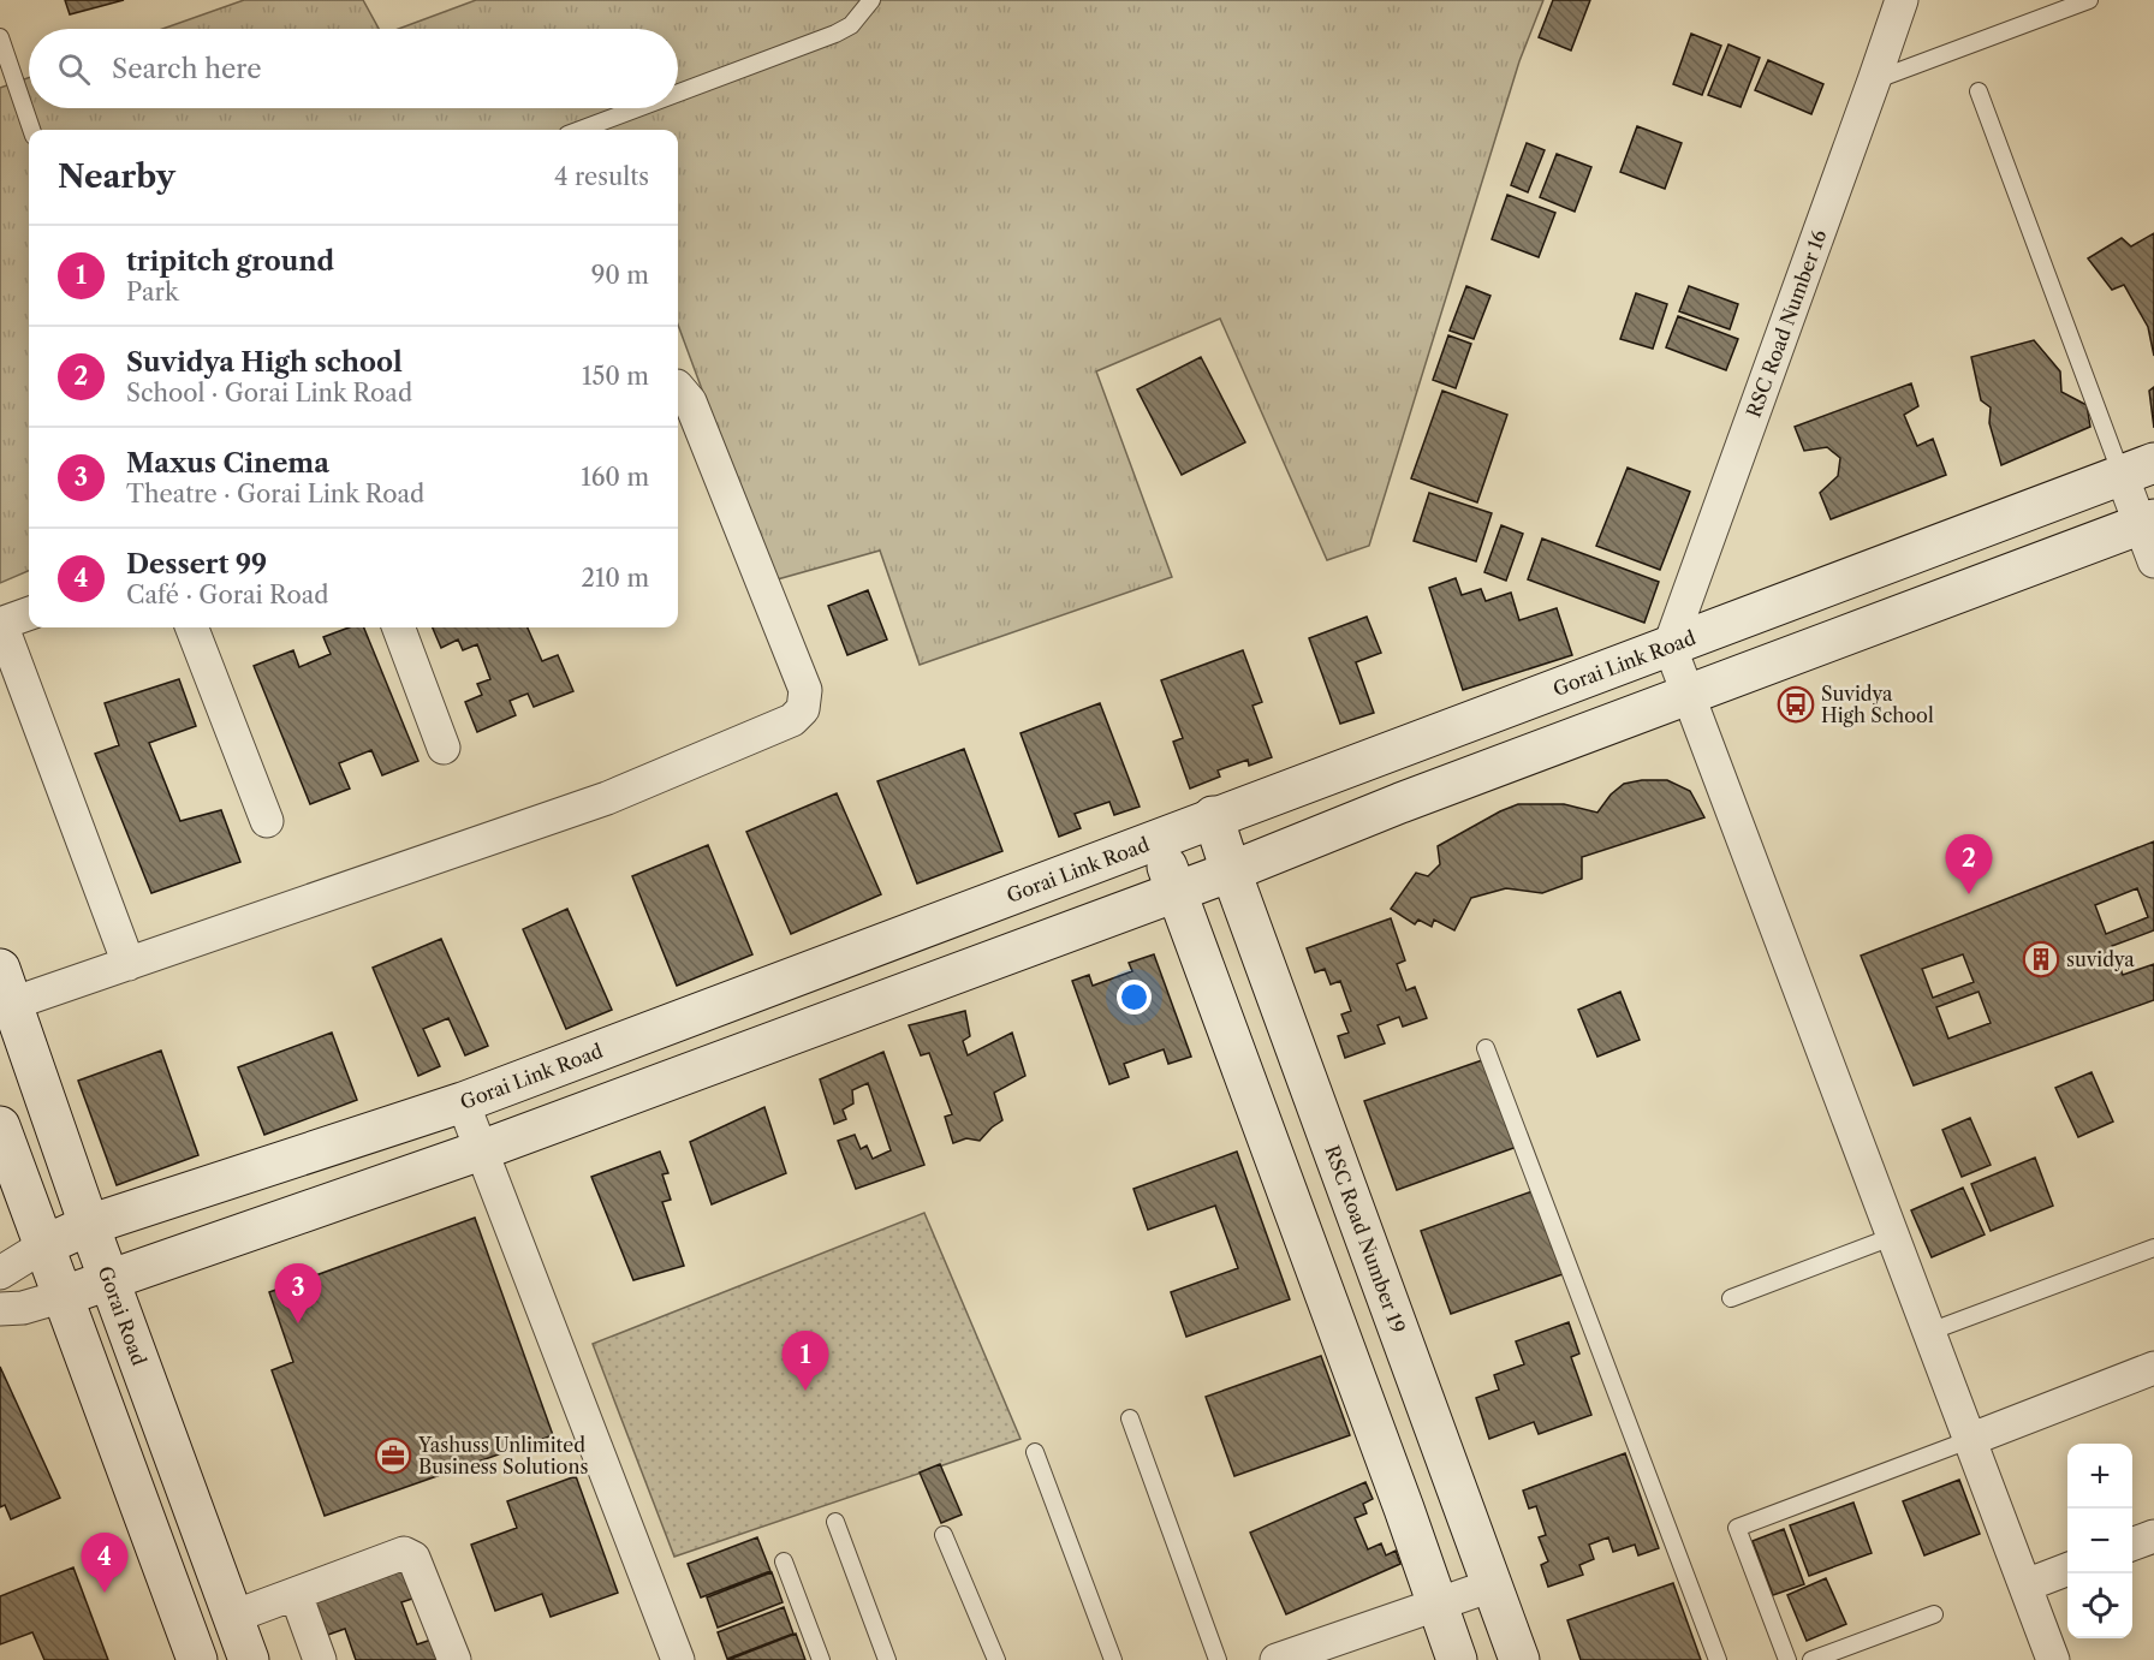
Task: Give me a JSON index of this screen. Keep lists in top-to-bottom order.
{
  "streets": {
    "main road": ["Gorai Link Road", "RSC Road Number 19", "Gorai Road"],
    "street": ["RSC Road Number 16"]
  },
  "crossings": [
    ["RSC Road Number 16", "Gorai Link Road"],
    ["Gorai Link Road", "RSC Road Number 19"],
    ["Gorai Link Road", "Gorai Road"]
  ],
  "places": {
    "bus stop": ["Suvidya High School"],
    "building": ["suvidya"],
    "office": ["Yashuss Unlimited Business Solutions"]
  },
  "page": {
    "search": "Search here",
    "heading": ["Nearby", "4 results"],
    "list": [
      {
        "mark": "1",
        "name": "tripitch ground",
        "note": "Park",
        "value": "90 m"
      },
      {
        "mark": "2",
        "name": "Suvidya High school",
        "note": "School · Gorai Link Road",
        "value": "150 m"
      },
      {
        "mark": "3",
        "name": "Maxus Cinema",
        "note": "Theatre · Gorai Link Road",
        "value": "160 m"
      },
      {
        "mark": "4",
        "name": "Dessert 99",
        "note": "Café · Gorai Road",
        "value": "210 m"
      }
    ],
    "pins": [
      "2",
      "3",
      "1",
      "4"
    ],
    "map_buttons": ["+", "−"]
  }
}
